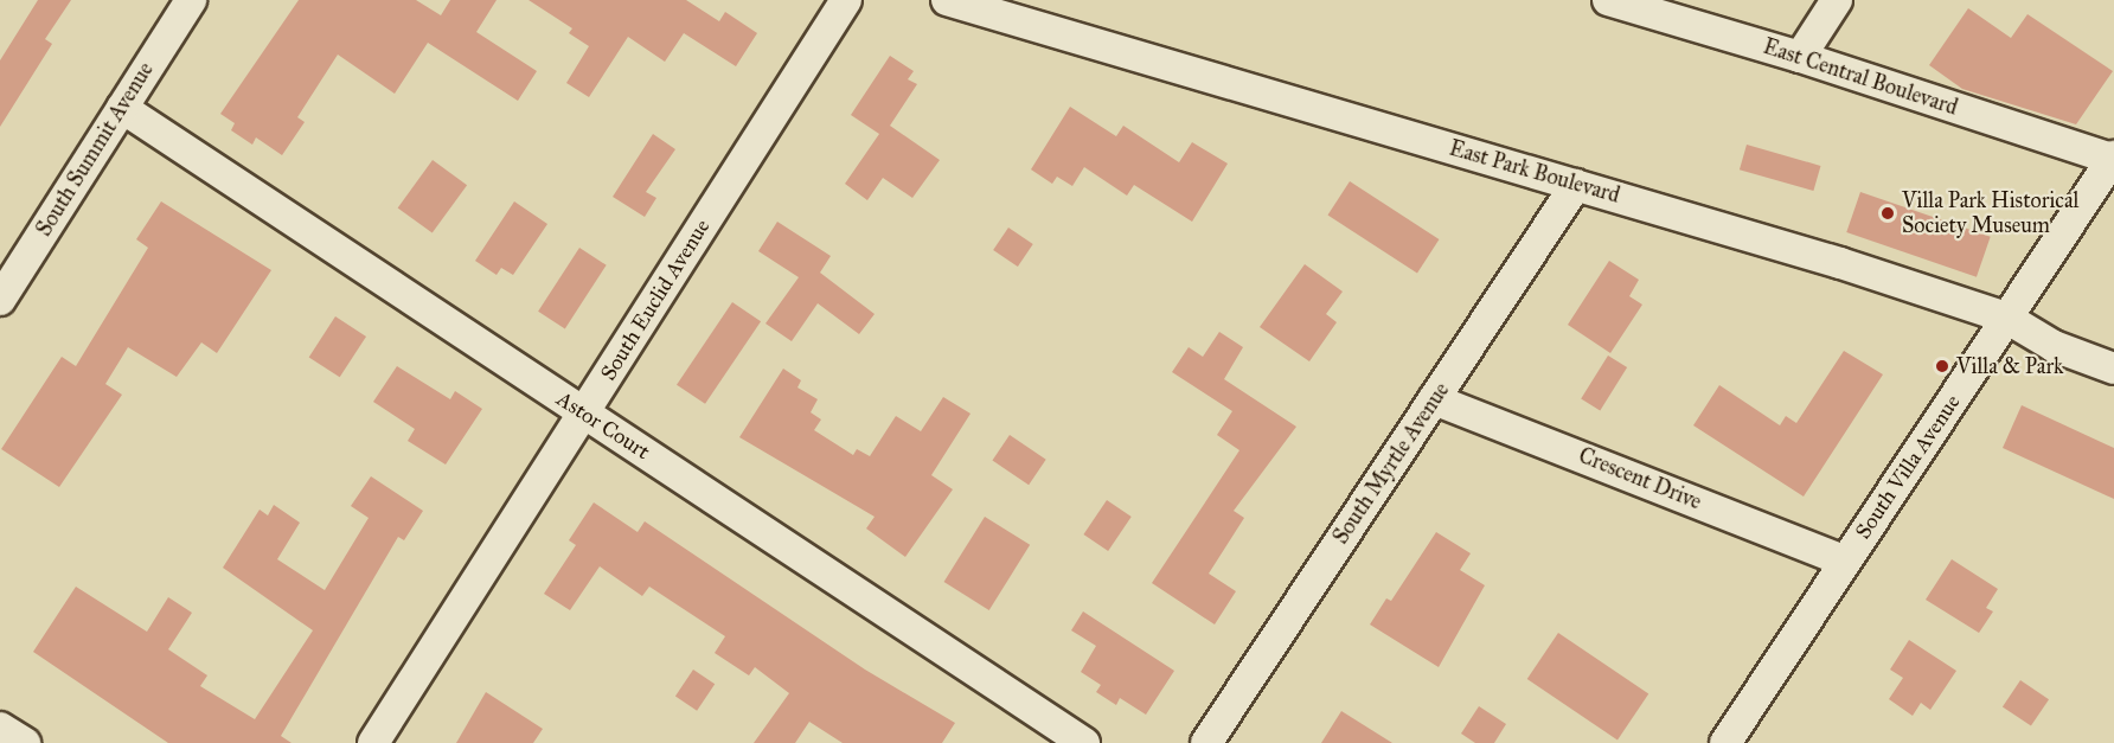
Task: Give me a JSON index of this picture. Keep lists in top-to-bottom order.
{
  "streets": {
    "street": [
      "East Central Boulevard",
      "South Summit Avenue",
      "East Park Boulevard",
      "South Euclid Avenue",
      "Astor Court",
      "South Myrtle Avenue",
      "South Villa Avenue",
      "Crescent Drive"
    ]
  },
  "crossings": [
    ["East Central Boulevard", "South Villa Avenue"],
    ["South Summit Avenue", "Astor Court"],
    ["East Park Boulevard", "South Myrtle Avenue"],
    ["East Park Boulevard", "South Villa Avenue"],
    ["South Euclid Avenue", "Astor Court"],
    ["South Myrtle Avenue", "Crescent Drive"],
    ["South Villa Avenue", "Crescent Drive"]
  ],
  "places": ["Villa Park Historical Society Museum", "Villa & Park"]
}
